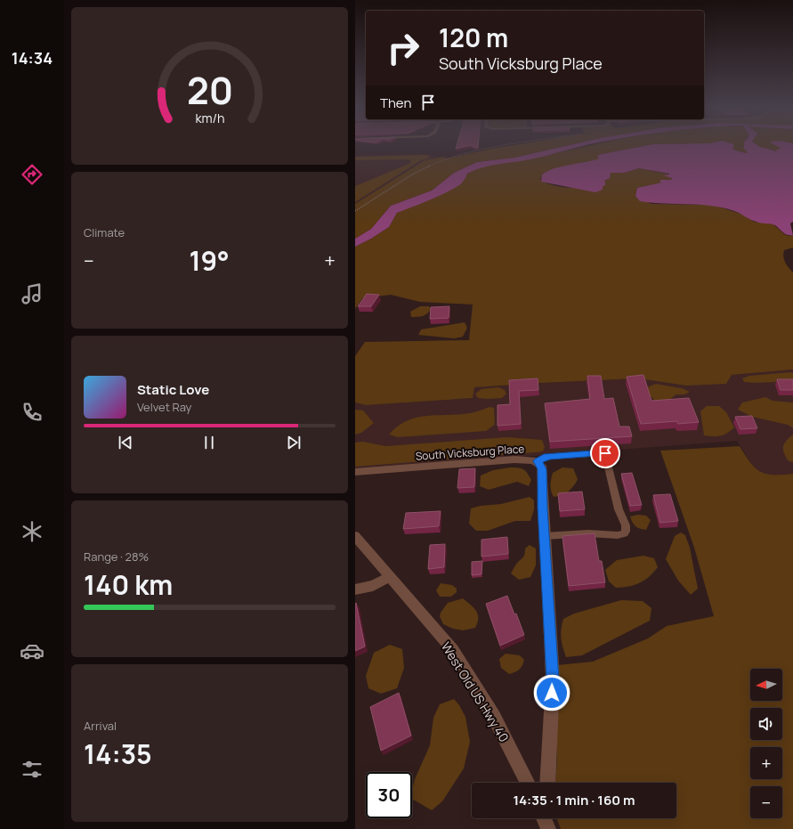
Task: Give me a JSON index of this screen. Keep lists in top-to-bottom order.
{
  "streets": {
    "street": ["South Vicksburg Place", "West Old US Hwy 40"]
  },
  "north": "left",
  "page": {
    "tabs": "14:34",
    "turn": ["120 m", "South Vicksburg Place"],
    "then": "Then",
    "tile": [
      "Climate",
      ["Range · 28%", "140 km"],
      ["Arrival", "14:35"]
    ],
    "heat": ["−", "19°", "+"],
    "song": ["Static Love", "Velvet Ray"],
    "map_buttons": ["+", "−"],
    "limit": "30",
    "trip": "14:35 · 1 min · 160 m",
    "gauge": ["20", "km/h"]
  }
}
